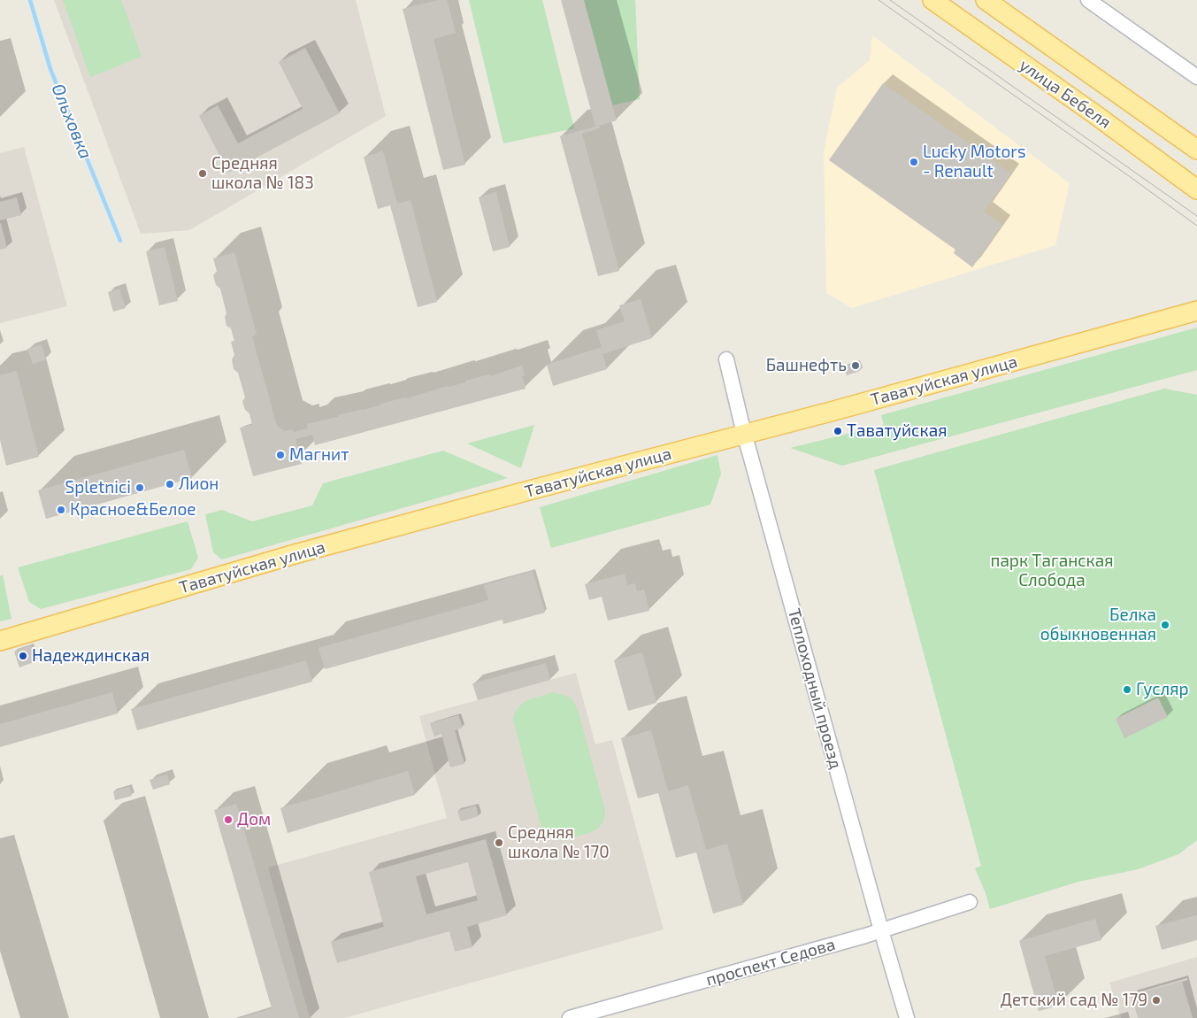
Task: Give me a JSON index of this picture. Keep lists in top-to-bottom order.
{
  "streets": {
    "main road": ["улица Бебеля", "Таватуйская улица"],
    "street": ["Теплоходный проезд", "проспект Седова"]
  },
  "crossings": [
    ["Таватуйская улица", "Теплоходный проезд"],
    ["Теплоходный проезд", "проспект Седова"]
  ],
  "water": ["Ольховка"],
  "parks": ["парк Таганская Слобода"],
  "places": [
    "Lucky Motors - Renault",
    "Средняя школа № 183",
    "Башнефть",
    "Таватуйская",
    "Магнит",
    "Лион",
    "Spletnici",
    "Красное&Белое",
    "Белка обыкновенная",
    "Надеждинская",
    "Гусляр",
    "Дом",
    "Средняя школа № 170",
    "Детский сад № 179"
  ]
}
